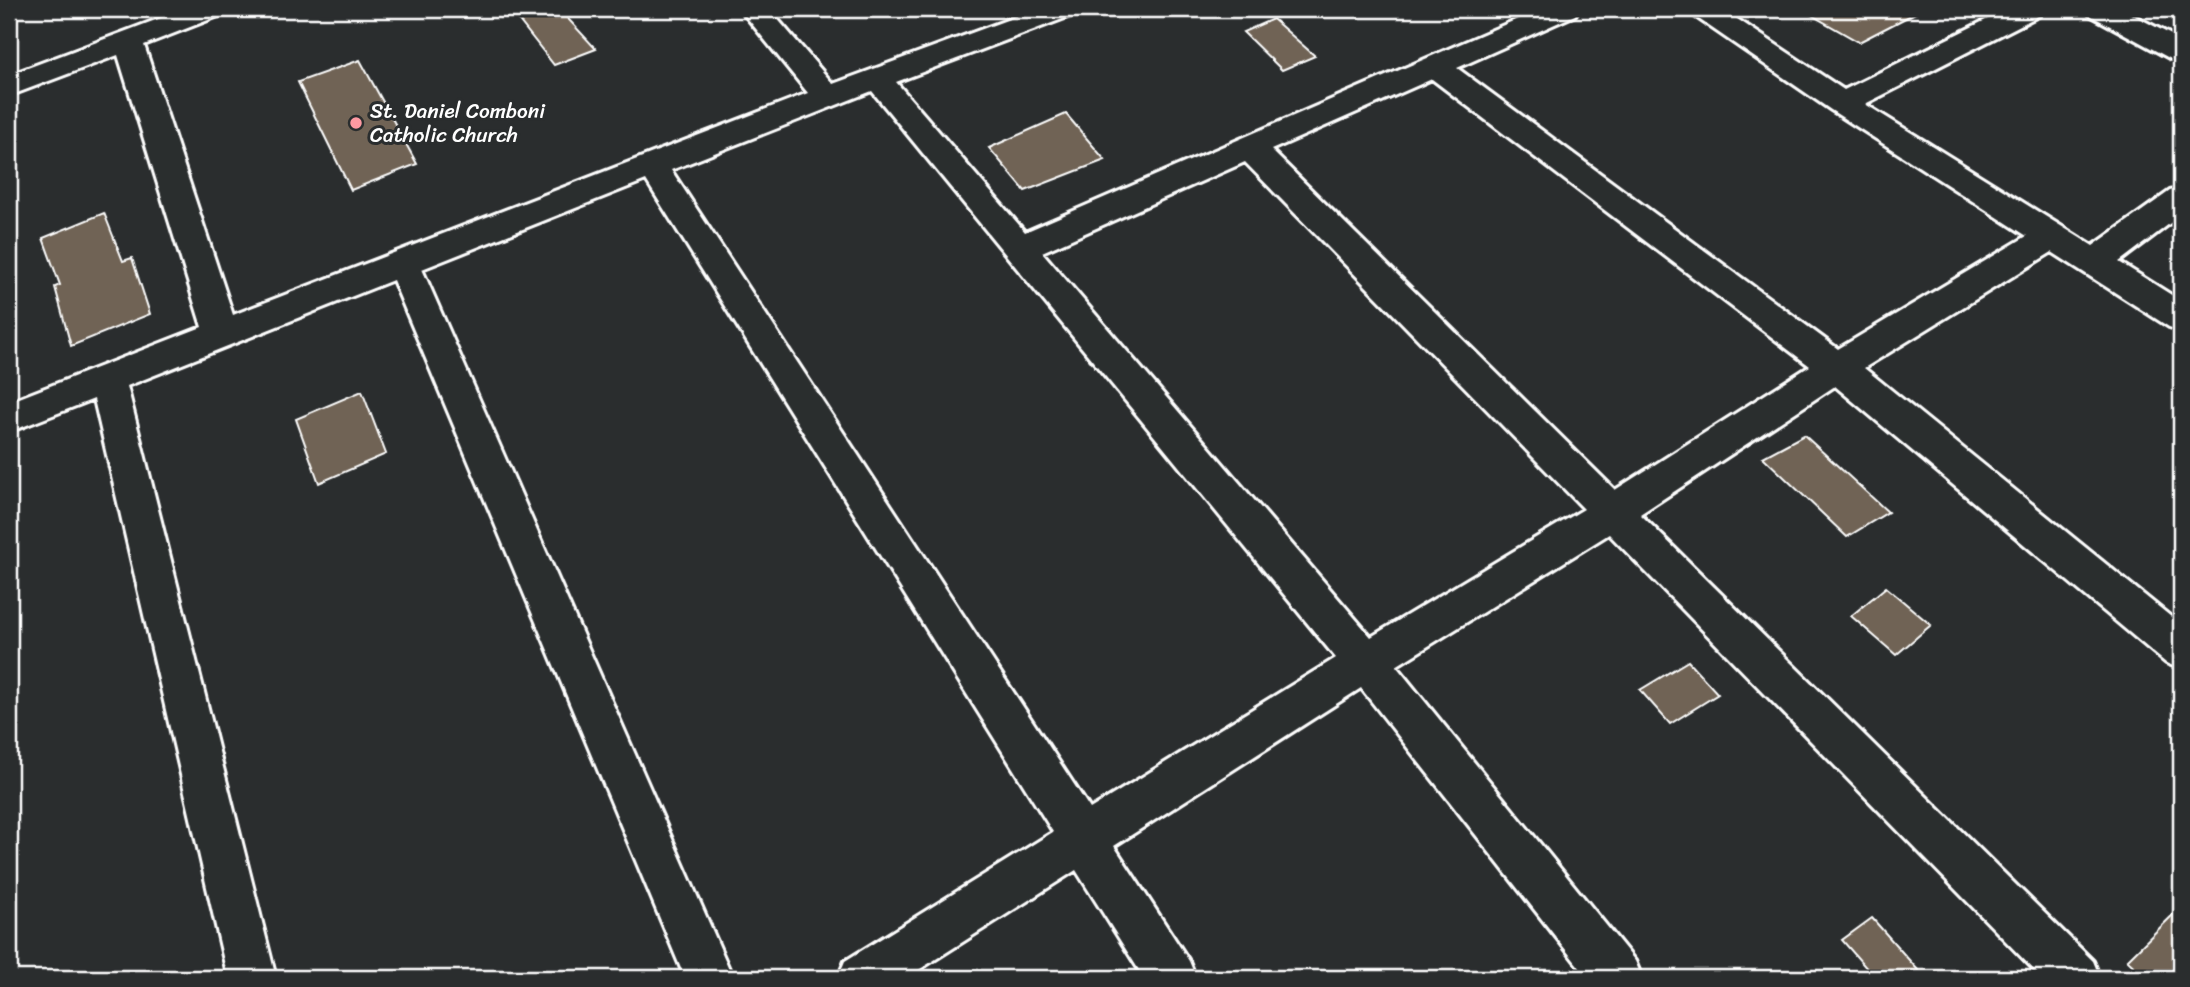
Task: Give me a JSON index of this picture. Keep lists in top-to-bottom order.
{
  "places": ["St. Daniel Comboni Catholic Church"]
}
